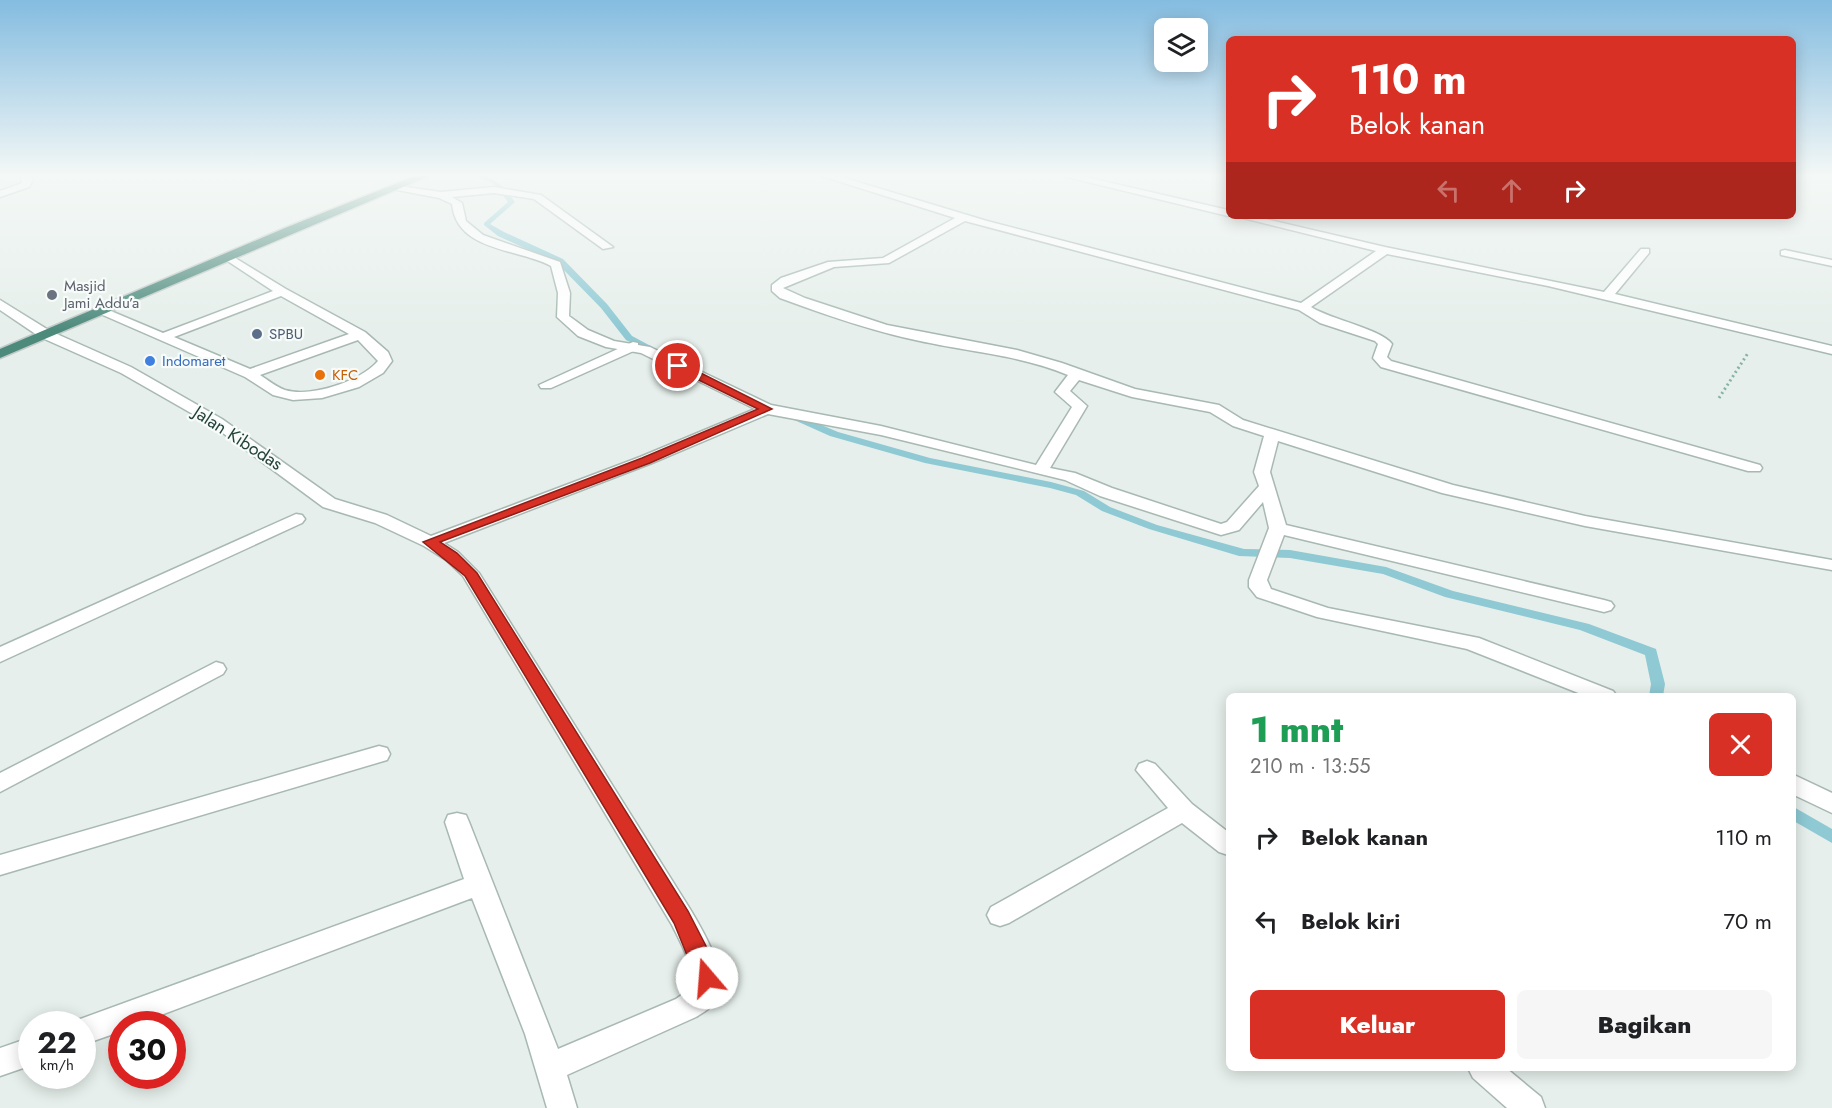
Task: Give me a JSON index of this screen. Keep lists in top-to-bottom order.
{
  "streets": {
    "street": ["Jalan Kibodas"]
  },
  "places": [
    "Masjid Jami Addu’a",
    "SPBU",
    "Indomaret",
    "KFC"
  ],
  "page": {
    "turn": ["110 m", "Belok kanan"],
    "heading": ["1 mnt", "210 m · 13:55"],
    "list": [
      {
        "name": "Belok kanan",
        "value": "110 m"
      },
      {
        "name": "Belok kiri",
        "value": "70 m"
      }
    ],
    "buttons": ["Keluar", "Bagikan"],
    "speed": "22 km/h",
    "limit": "30"
  }
}
